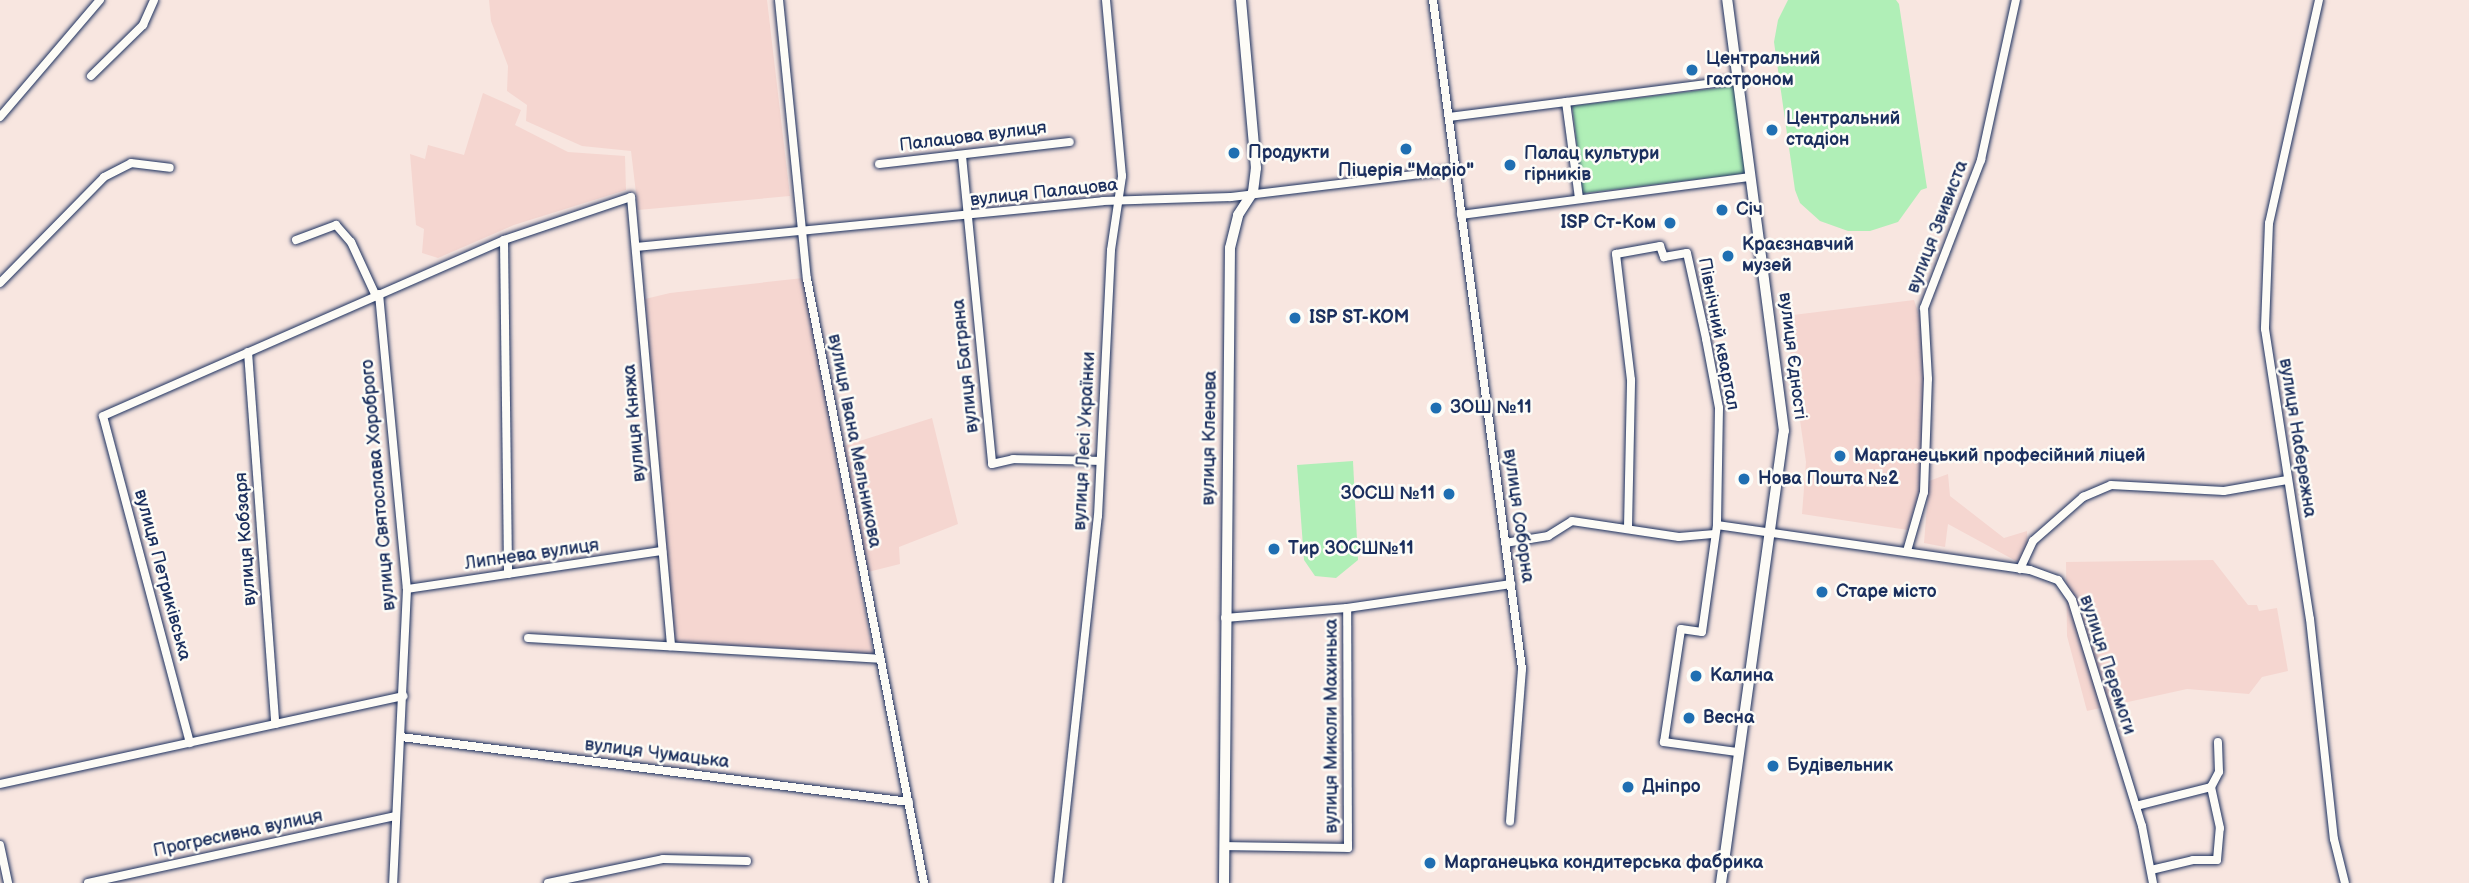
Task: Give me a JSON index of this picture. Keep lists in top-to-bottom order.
{
  "streets": {
    "street": [
      "Палацова вулиця",
      "вулиця Палацова",
      "вулиця Звивиста",
      "Північний квартал",
      "вулиця Єдності",
      "вулиця Багряна",
      "вулиця Княжа",
      "вулиця Кленова",
      "вулиця Набережна",
      "вулиця Івана Мельникова",
      "вулиця Лесі Українки",
      "вулиця Святослава Хороброго",
      "вулиця Соборна",
      "вулиця Кобзаря",
      "Липнева вулиця",
      "вулиця Петриківська",
      "вулиця Перемоги",
      "вулиця Миколи Махинька",
      "вулиця Чумацька",
      "Прогресивна вулиця"
    ]
  },
  "crossings": [
    ["Палацова вулиця", "вулиця Багряна"],
    ["вулиця Палацова", "вулиця Багряна"],
    ["вулиця Палацова", "вулиця Княжа"],
    ["вулиця Палацова", "вулиця Кленова"],
    ["вулиця Палацова", "вулиця Івана Мельникова"],
    ["вулиця Палацова", "вулиця Лесі Українки"],
    ["вулиця Палацова", "вулиця Соборна"],
    ["вулиця Звивиста", "вулиця Перемоги"],
    ["Північний квартал", "вулиця Єдності"],
    ["вулиця Єдності", "вулиця Перемоги"],
    ["вулиця Багряна", "вулиця Лесі Українки"],
    ["вулиця Княжа", "Липнева вулиця"],
    ["вулиця Кленова", "вулиця Миколи Махинька"],
    ["вулиця Івана Мельникова", "вулиця Чумацька"],
    ["вулиця Святослава Хороброго", "Липнева вулиця"],
    ["вулиця Святослава Хороброго", "вулиця Чумацька"],
    ["вулиця Святослава Хороброго", "Прогресивна вулиця"],
    ["вулиця Кобзаря", "вулиця Петриківська"]
  ],
  "places": [
    "Центральний гастроном",
    "Центральний стадіон",
    "Піцерія \"Маріо\"",
    "Продукти",
    "Палац культури гірників",
    "Січ",
    "ISP Ст-Ком",
    "Краєзнавчий музей",
    "ISP ST-KOM",
    "ЗОШ №11",
    "Марганецький професійний ліцей",
    "Нова Пошта №2",
    "ЗОСШ №11",
    "Тир ЗОСШ№11",
    "Старе місто",
    "Калина",
    "Весна",
    "Будівельник",
    "Дніпро",
    "Марганецька кондитерська фабрика"
  ]
}
